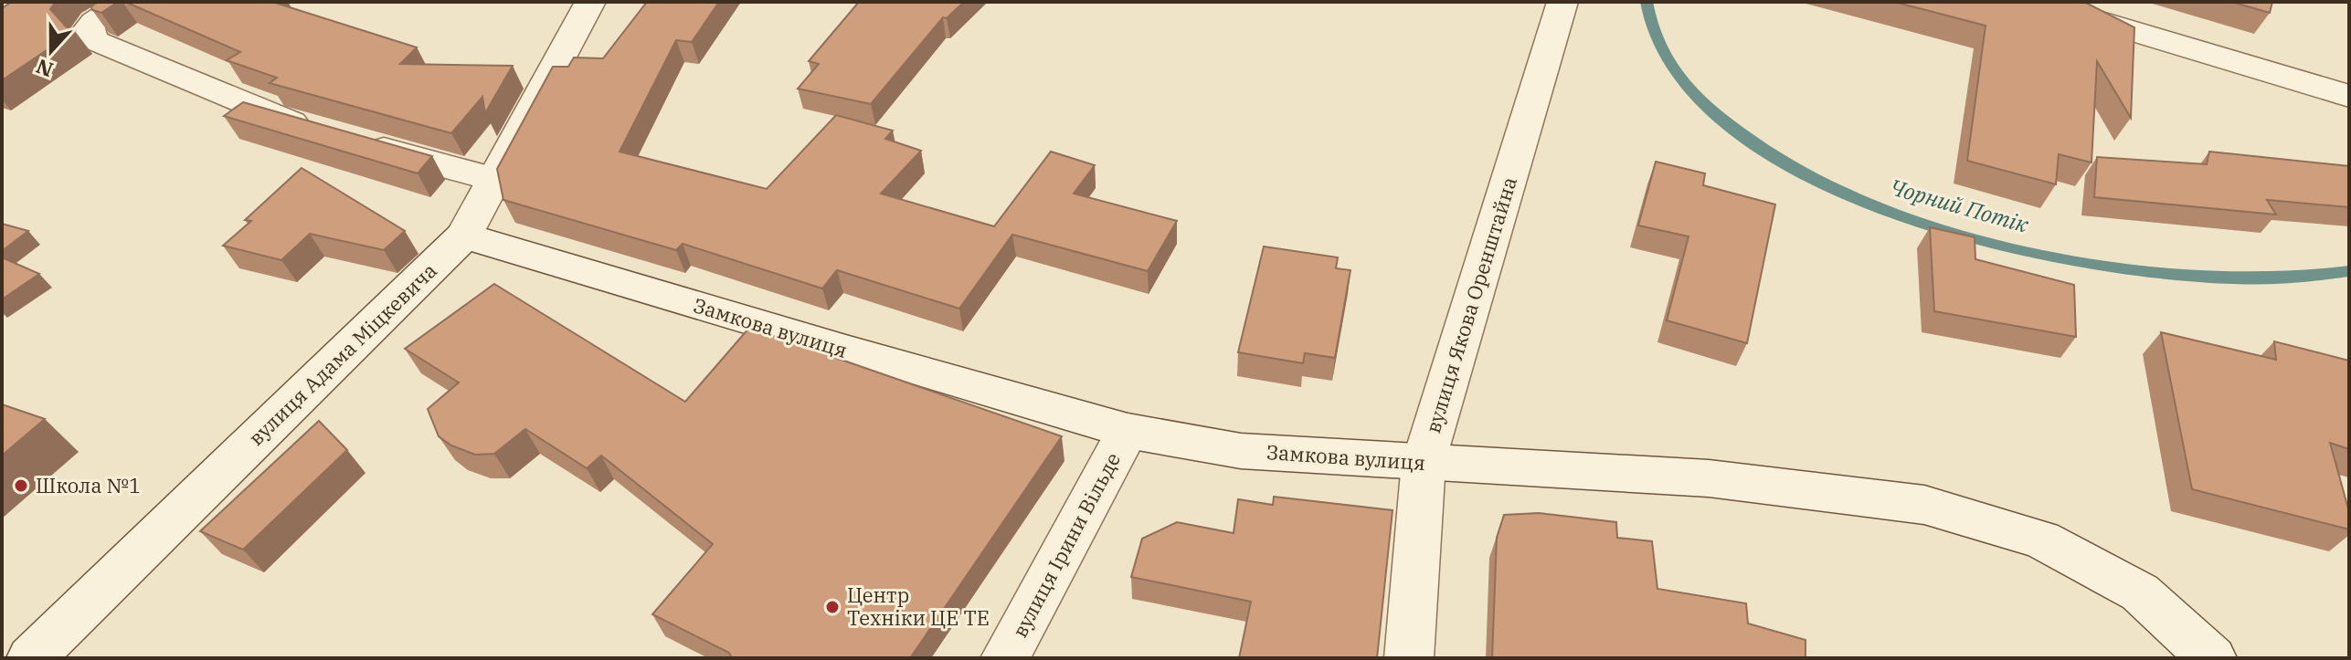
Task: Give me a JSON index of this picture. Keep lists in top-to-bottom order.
{
  "streets": {
    "street": [
      "вулиця Якова Оренштайна",
      "Замкова вулиця",
      "вулиця Адама Міцкевича",
      "вулиця Ірини Вільде"
    ]
  },
  "crossings": [
    ["вулиця Якова Оренштайна", "Замкова вулиця"],
    ["Замкова вулиця", "вулиця Адама Міцкевича"],
    ["Замкова вулиця", "вулиця Ірини Вільде"]
  ],
  "water": ["Чорний Потік"],
  "places": ["Школа №1", "Центр Техніки ЦЕ ТЕ"],
  "north": "bottom"
}
